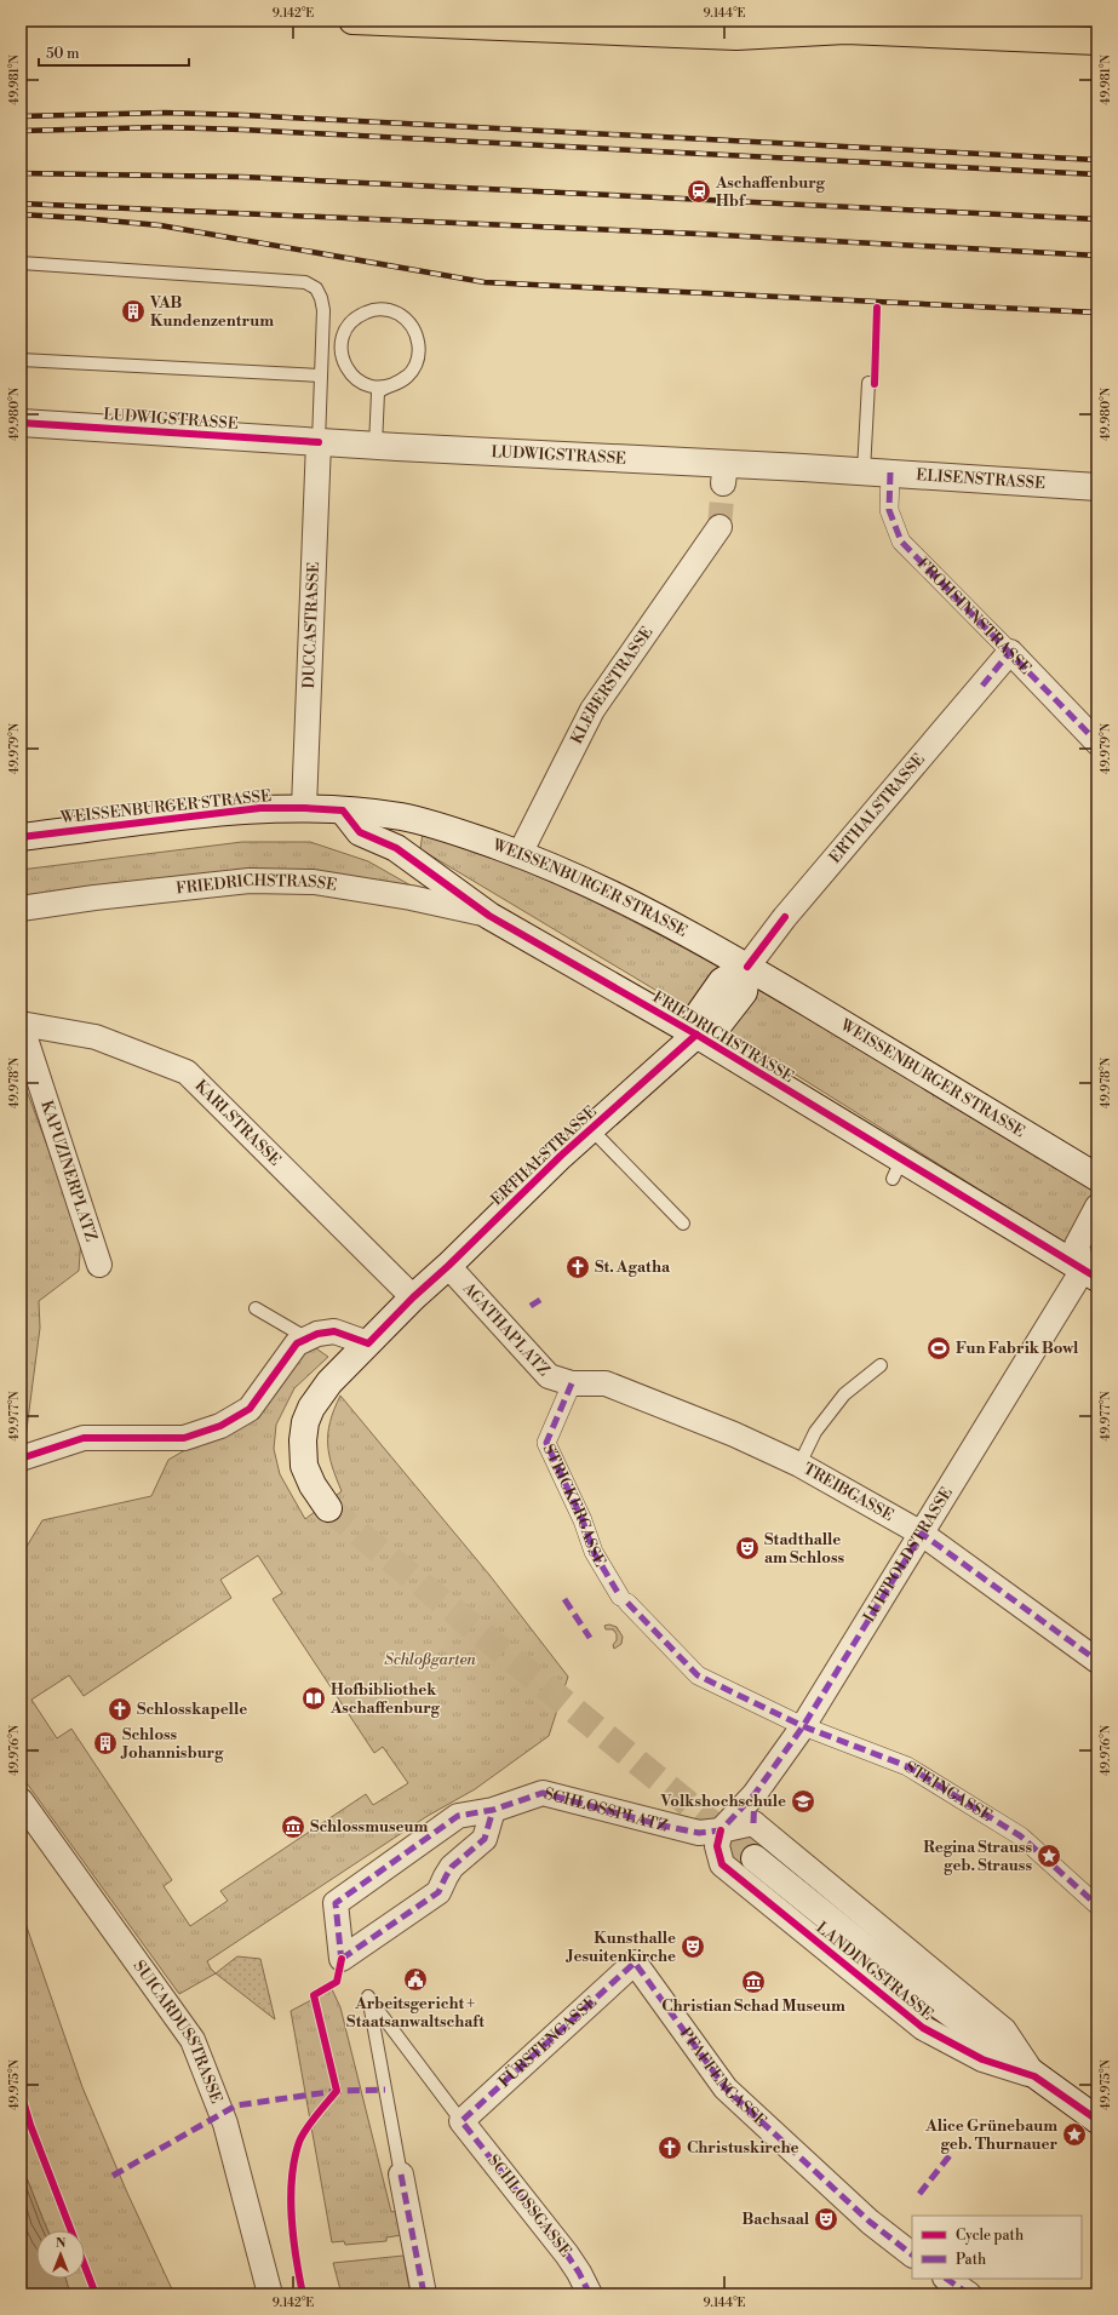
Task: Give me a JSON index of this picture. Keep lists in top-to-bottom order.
{
  "streets": {
    "main road": [
      "LUDWIGSTRASSE",
      "ELISENSTRASSE",
      "WEISSENBURGER STRASSE",
      "ERTHALSTRASSE",
      "FRIEDRICHSTRASSE",
      "LANDINGSTRASSE"
    ],
    "street": [
      "FROHSINNSTRASSE",
      "DUCCASTRASSE",
      "KLEBERSTRASSE",
      "KARLSTRASSE",
      "KAPUZINERPLATZ",
      "AGATHAPLATZ",
      "TREIBGASSE",
      "STRICKERGASSE",
      "LUITPOLDSTRASSE",
      "STEINGASSE",
      "SCHLOSSPLATZ",
      "SUICARDUSSTRASSE",
      "FÜRSTENGASSE",
      "PFAFFENGASSE",
      "SCHLOSSGASSE"
    ]
  },
  "crossings": [
    ["LUDWIGSTRASSE", "ELISENSTRASSE"],
    ["LUDWIGSTRASSE", "DUCCASTRASSE"],
    ["ELISENSTRASSE", "FROHSINNSTRASSE"],
    ["FROHSINNSTRASSE", "ERTHALSTRASSE"],
    ["DUCCASTRASSE", "WEISSENBURGER STRASSE"],
    ["KLEBERSTRASSE", "WEISSENBURGER STRASSE"],
    ["WEISSENBURGER STRASSE", "ERTHALSTRASSE"],
    ["WEISSENBURGER STRASSE", "FRIEDRICHSTRASSE"],
    ["ERTHALSTRASSE", "FRIEDRICHSTRASSE"],
    ["ERTHALSTRASSE", "KARLSTRASSE"],
    ["ERTHALSTRASSE", "AGATHAPLATZ"],
    ["FRIEDRICHSTRASSE", "LUITPOLDSTRASSE"],
    ["KARLSTRASSE", "KAPUZINERPLATZ"],
    ["AGATHAPLATZ", "TREIBGASSE"],
    ["AGATHAPLATZ", "STRICKERGASSE"],
    ["TREIBGASSE", "STRICKERGASSE"],
    ["TREIBGASSE", "LUITPOLDSTRASSE"],
    ["STRICKERGASSE", "STEINGASSE"],
    ["LUITPOLDSTRASSE", "STEINGASSE"],
    ["LUITPOLDSTRASSE", "SCHLOSSPLATZ"],
    ["LUITPOLDSTRASSE", "LANDINGSTRASSE"],
    ["SCHLOSSPLATZ", "LANDINGSTRASSE"],
    ["FÜRSTENGASSE", "PFAFFENGASSE"],
    ["FÜRSTENGASSE", "SCHLOSSGASSE"]
  ],
  "parks": ["Schloßgarten"],
  "places": {
    "station": ["Aschaffenburg Hbf"],
    "building": ["VAB Kundenzentrum", "Schloss Johannisburg"],
    "church": ["St. Agatha", "Schlosskapelle", "Christuskirche"],
    "sports": ["Fun Fabrik Bowl"],
    "theatre": ["Stadthalle am Schloss", "Kunsthalle Jesuitenkirche", "Bachsaal"],
    "library": ["Hofbibliothek Aschaffenburg"],
    "school or university": ["Volkshochschule"],
    "museum": ["Schlossmuseum", "Christian Schad Museum"],
    "place": ["Regina Strauss geb. Strauss", "Alice Grünebaum geb. Thurnauer"],
    "public building": ["Arbeitsgericht + Staatsanwaltschaft"]
  },
  "legend": ["Cycle path", "Path"],
  "scale_bar": "50 m",
  "north": "top",
  "coordinates": [
    "9.142°E",
    "9.144°E",
    "49.981°N",
    "49.980°N",
    "49.979°N",
    "49.978°N",
    "49.977°N",
    "49.976°N",
    "49.975°N"
  ]
}
